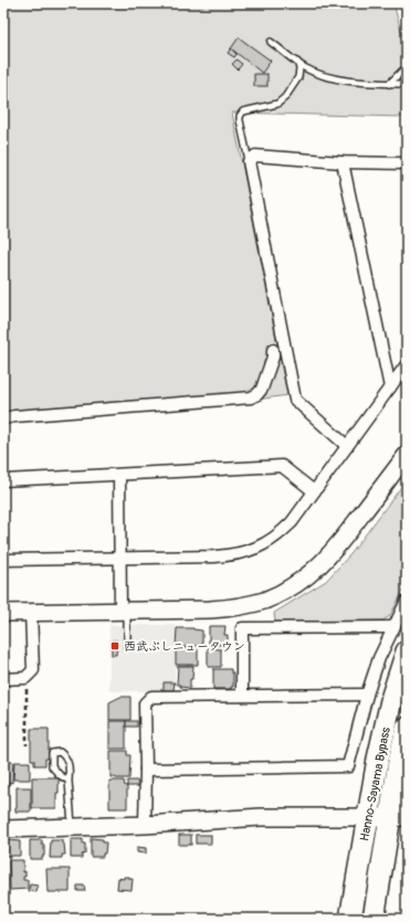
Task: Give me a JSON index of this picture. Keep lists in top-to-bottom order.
{
  "streets": {
    "highway": ["Hanno-Sayama Bypass"]
  },
  "places": {
    "transit": ["西武ぶしニュータウン"]
  }
}
